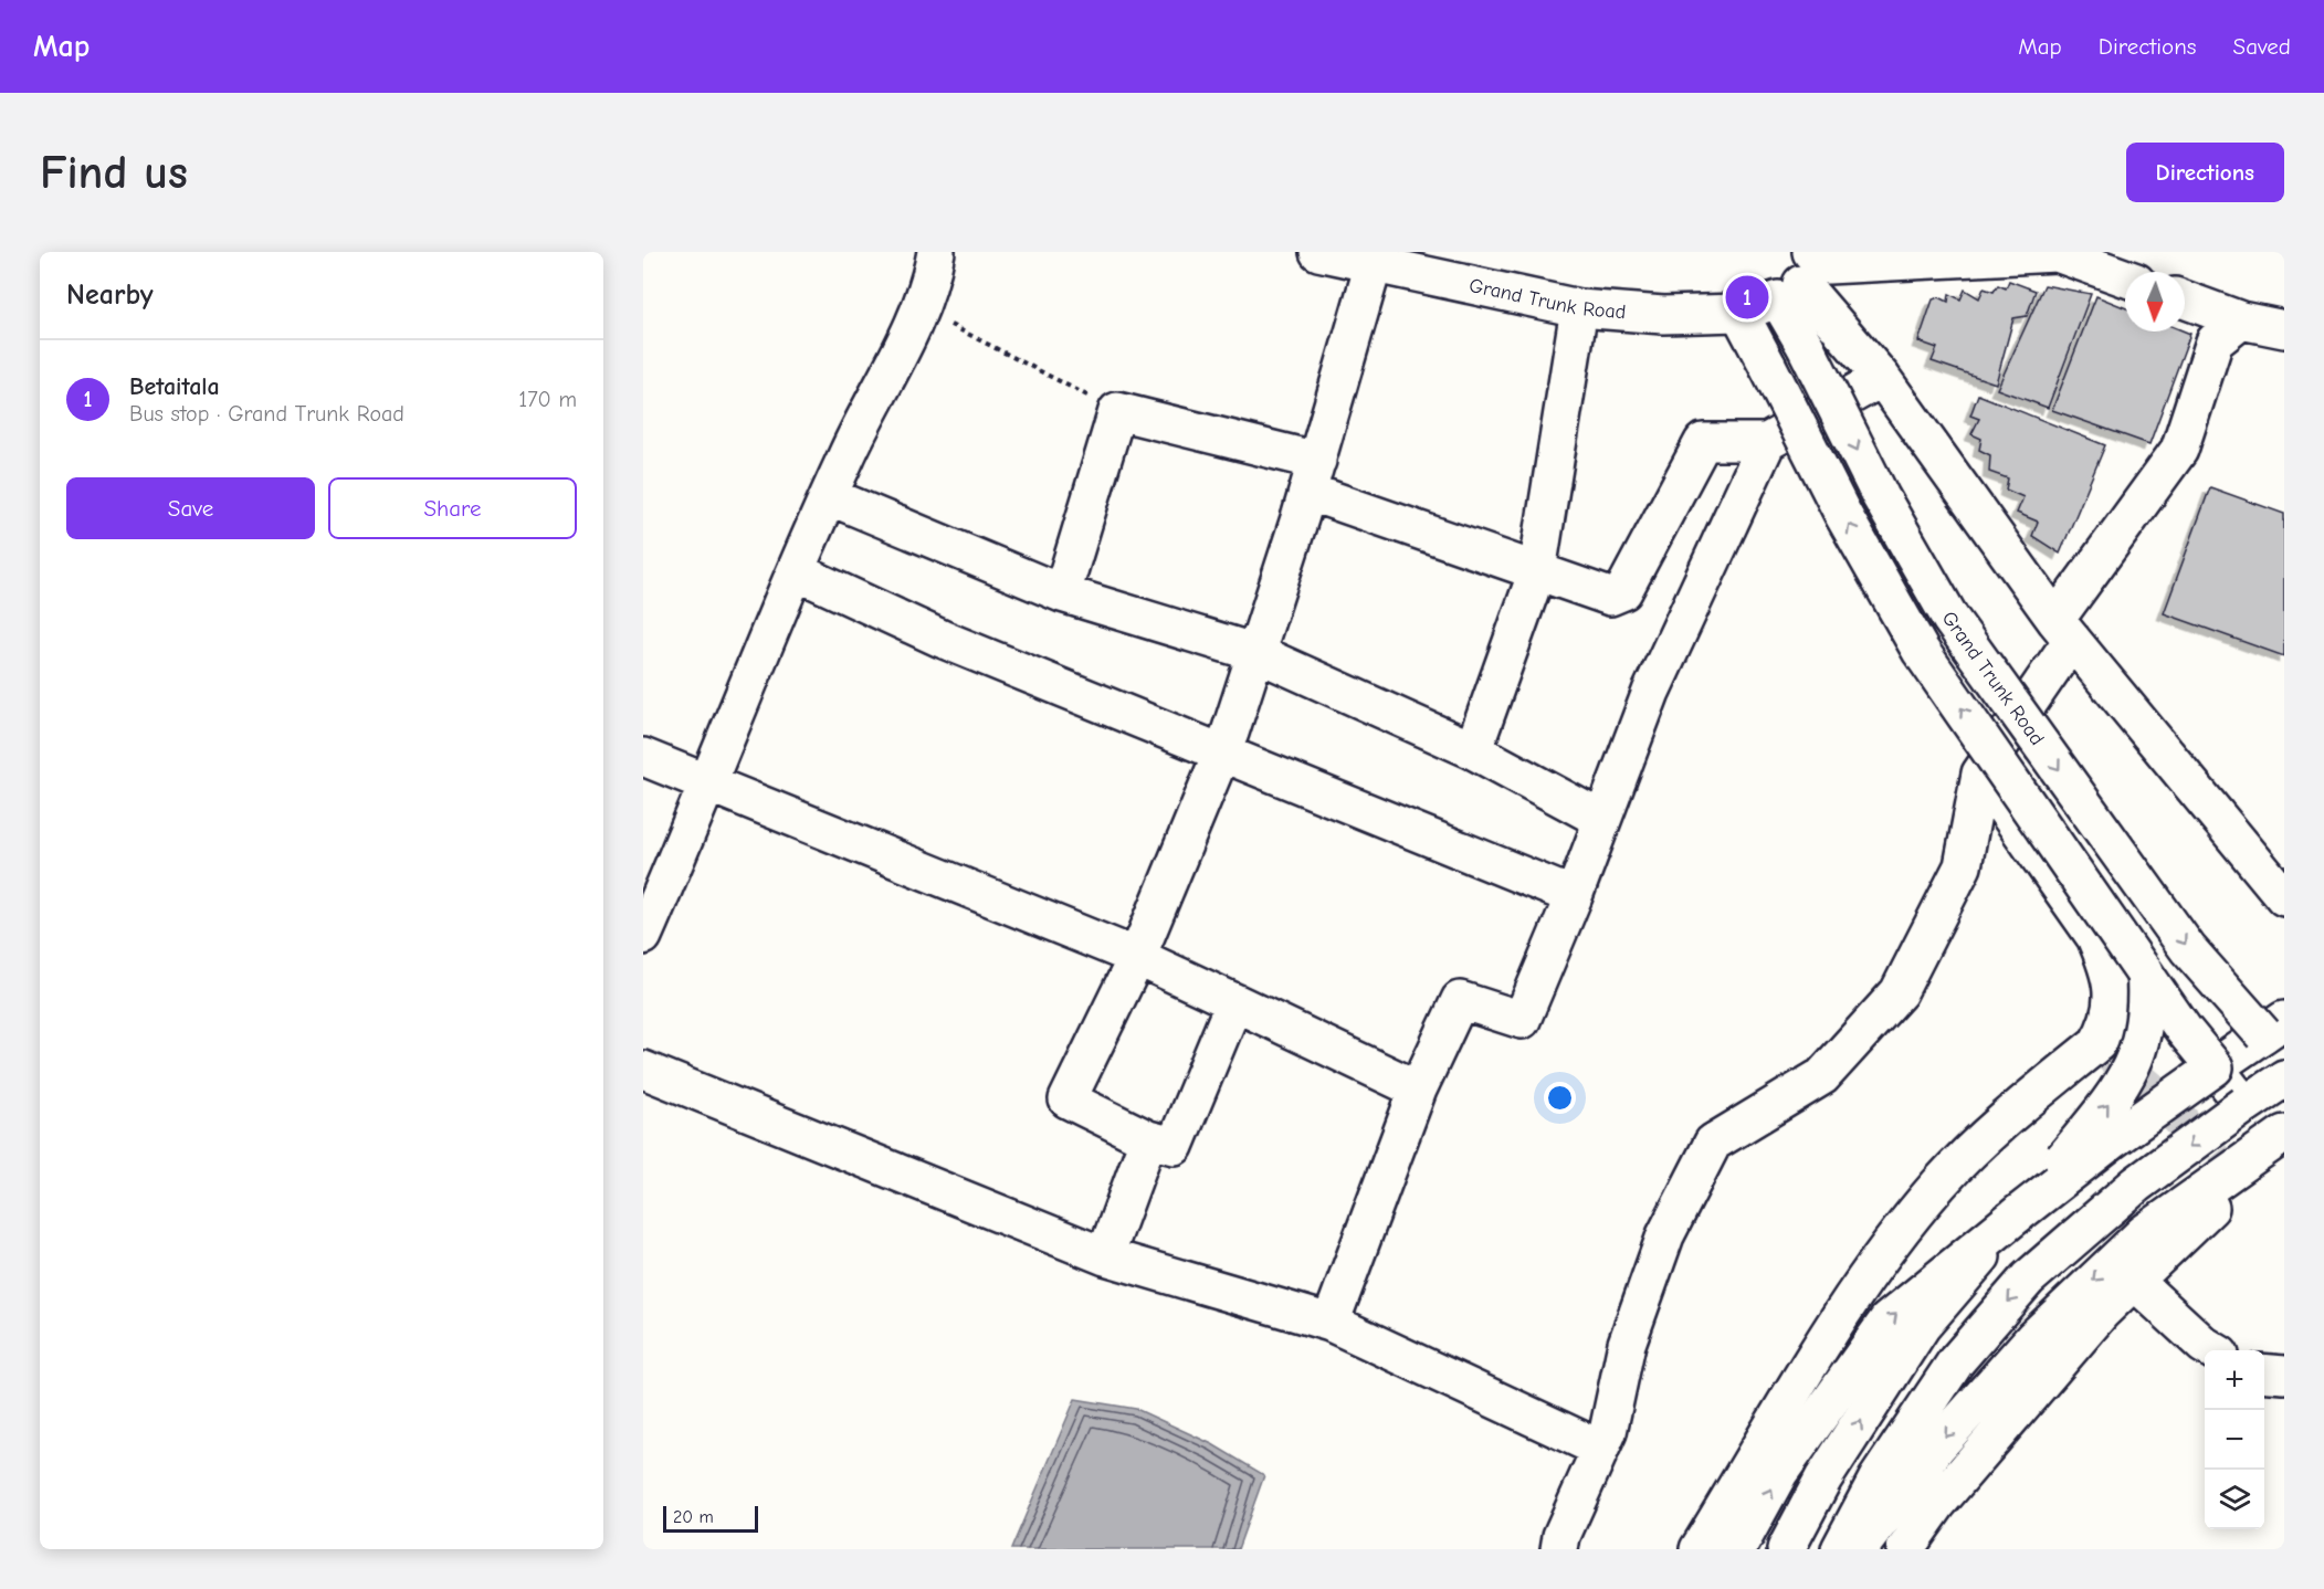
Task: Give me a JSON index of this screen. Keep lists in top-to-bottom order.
{
  "streets": {
    "main road": ["Grand Trunk Road"]
  },
  "scale_bar": "20 m",
  "north": "bottom",
  "page": {
    "header": "Map",
    "nav": ["Map", "Directions", "Saved"],
    "buttons": [
      "Directions",
      ["Save", "Share"]
    ],
    "title": "Find us",
    "heading": "Nearby",
    "pins": "1",
    "list": [
      {
        "mark": "1",
        "name": "Betaitala",
        "note": "Bus stop · Grand Trunk Road",
        "value": "170 m"
      }
    ],
    "map_buttons": ["+", "−"],
    "scale": "20 m"
  }
}
